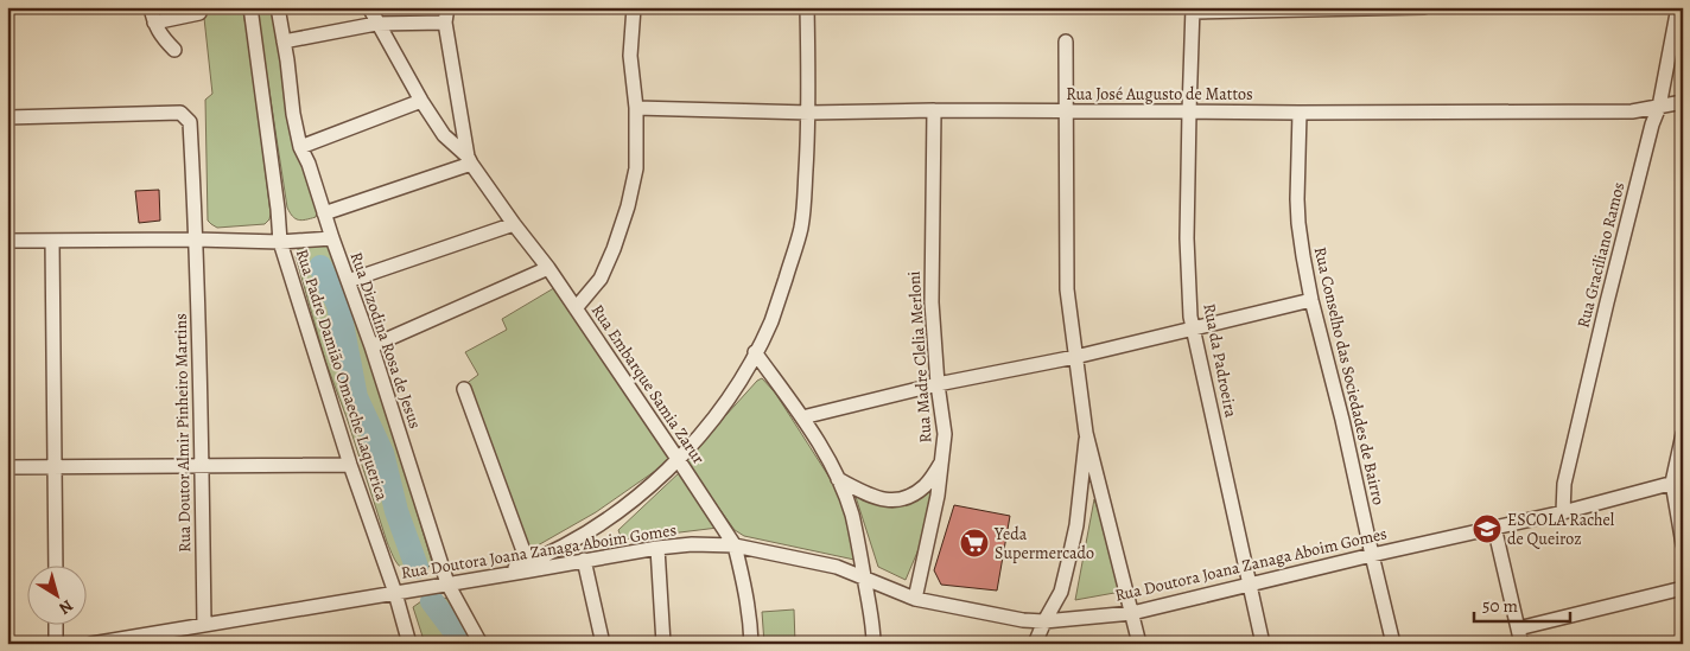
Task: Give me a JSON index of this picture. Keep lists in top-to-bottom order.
{
  "streets": {
    "street": [
      "Rua José Augusto de Mattos",
      "Rua Graciliano Ramos",
      "Rua Dizodina Rosa de Jesus",
      "Rua Madre Clelia Merloni",
      "Rua da Padroeira",
      "Rua Padre Damião Omaeche Laquerica",
      "Rua Conselho das Sociedades de Bairro",
      "Rua Embarque Samia Zarur",
      "Rua Doutor Almir Pinheiro Martins",
      "Rua Doutora Joana Zanaga Aboim Gomes"
    ]
  },
  "crossings": [
    ["Rua José Augusto de Mattos", "Rua Graciliano Ramos"],
    ["Rua José Augusto de Mattos", "Rua Madre Clelia Merloni"],
    ["Rua José Augusto de Mattos", "Rua da Padroeira"],
    ["Rua José Augusto de Mattos", "Rua Conselho das Sociedades de Bairro"],
    ["Rua Graciliano Ramos", "Rua Doutora Joana Zanaga Aboim Gomes"],
    ["Rua Dizodina Rosa de Jesus", "Rua Doutora Joana Zanaga Aboim Gomes"],
    ["Rua Madre Clelia Merloni", "Rua Doutora Joana Zanaga Aboim Gomes"],
    ["Rua da Padroeira", "Rua Doutora Joana Zanaga Aboim Gomes"],
    ["Rua Padre Damião Omaeche Laquerica", "Rua Doutor Almir Pinheiro Martins"],
    ["Rua Padre Damião Omaeche Laquerica", "Rua Doutora Joana Zanaga Aboim Gomes"],
    ["Rua Conselho das Sociedades de Bairro", "Rua Doutora Joana Zanaga Aboim Gomes"],
    ["Rua Embarque Samia Zarur", "Rua Doutora Joana Zanaga Aboim Gomes"],
    ["Rua Doutor Almir Pinheiro Martins", "Rua Doutora Joana Zanaga Aboim Gomes"]
  ],
  "places": {
    "school or university": ["ESCOLA Rachel de Queiroz"],
    "supermarket": ["Yeda Supermercado"]
  },
  "scale_bar": "50 m",
  "north": "bottom right"
}
